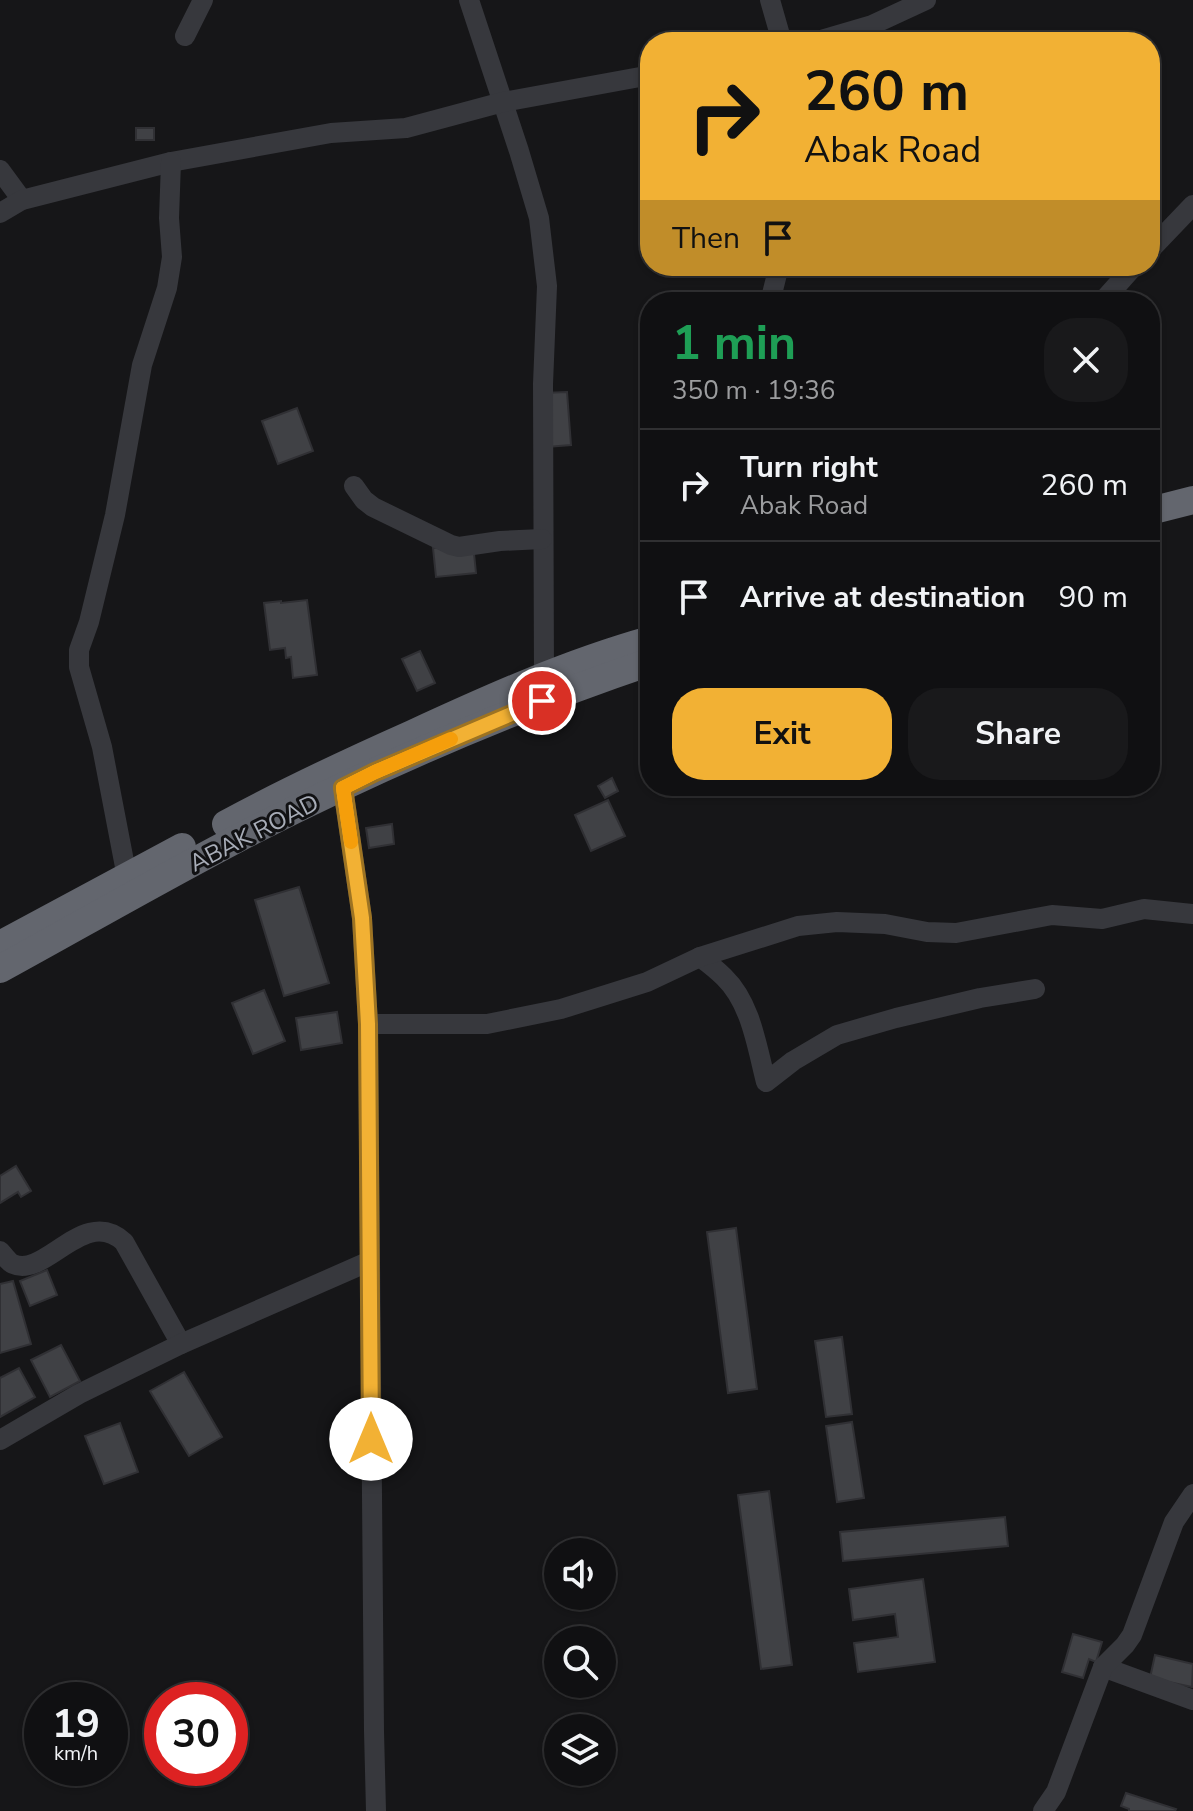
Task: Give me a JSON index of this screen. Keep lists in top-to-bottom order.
{
  "streets": {
    "highway": ["ABAK ROAD"]
  },
  "page": {
    "turn": ["260 m", "Abak Road"],
    "then": "Then",
    "heading": ["1 min", "350 m · 19:36"],
    "list": [
      {
        "name": "Turn right",
        "note": "Abak Road",
        "value": "260 m"
      },
      {
        "name": "Arrive at destination",
        "value": "90 m"
      }
    ],
    "buttons": ["Exit", "Share"],
    "speed": "19 km/h",
    "limit": "30"
  }
}
